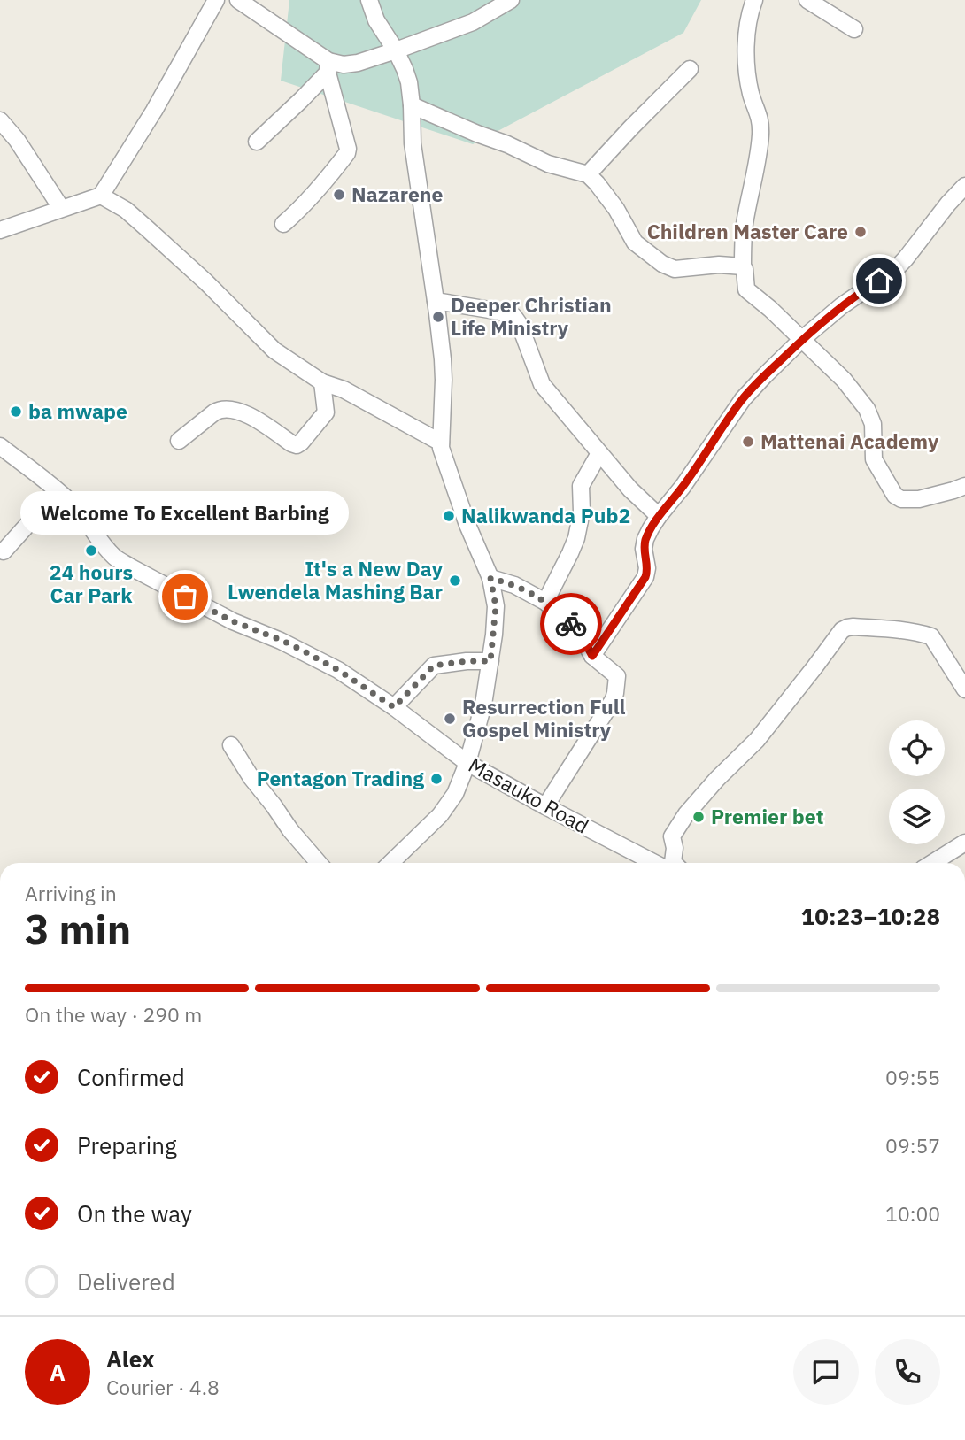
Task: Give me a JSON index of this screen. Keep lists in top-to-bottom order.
{
  "streets": {
    "street": ["Masauko Road"]
  },
  "places": [
    "Nazarene",
    "Children Master Care",
    "Deeper Christian Life Ministry",
    "ba mwape",
    "Mattenai Academy",
    "Nalikwanda Pub2",
    "24 hours Car Park",
    "It's a New Day Lwendela Mashing Bar",
    "Welcome To Excellent Barbing",
    "Resurrection Full Gospel Ministry",
    "Pentagon Trading",
    "Premier bet"
  ],
  "page": {
    "bubble": "Welcome To Excellent Barbing",
    "heading": ["3 min", "Arriving in", "10:23–10:28"],
    "panel": ["Alex", "Courier · 4.8"],
    "bar": "On the way · 290 m",
    "list": [
      ["Confirmed", "09:55"],
      ["Preparing", "09:57"],
      ["On the way", "10:00"],
      "Delivered"
    ],
    "round": "A"
  }
}
